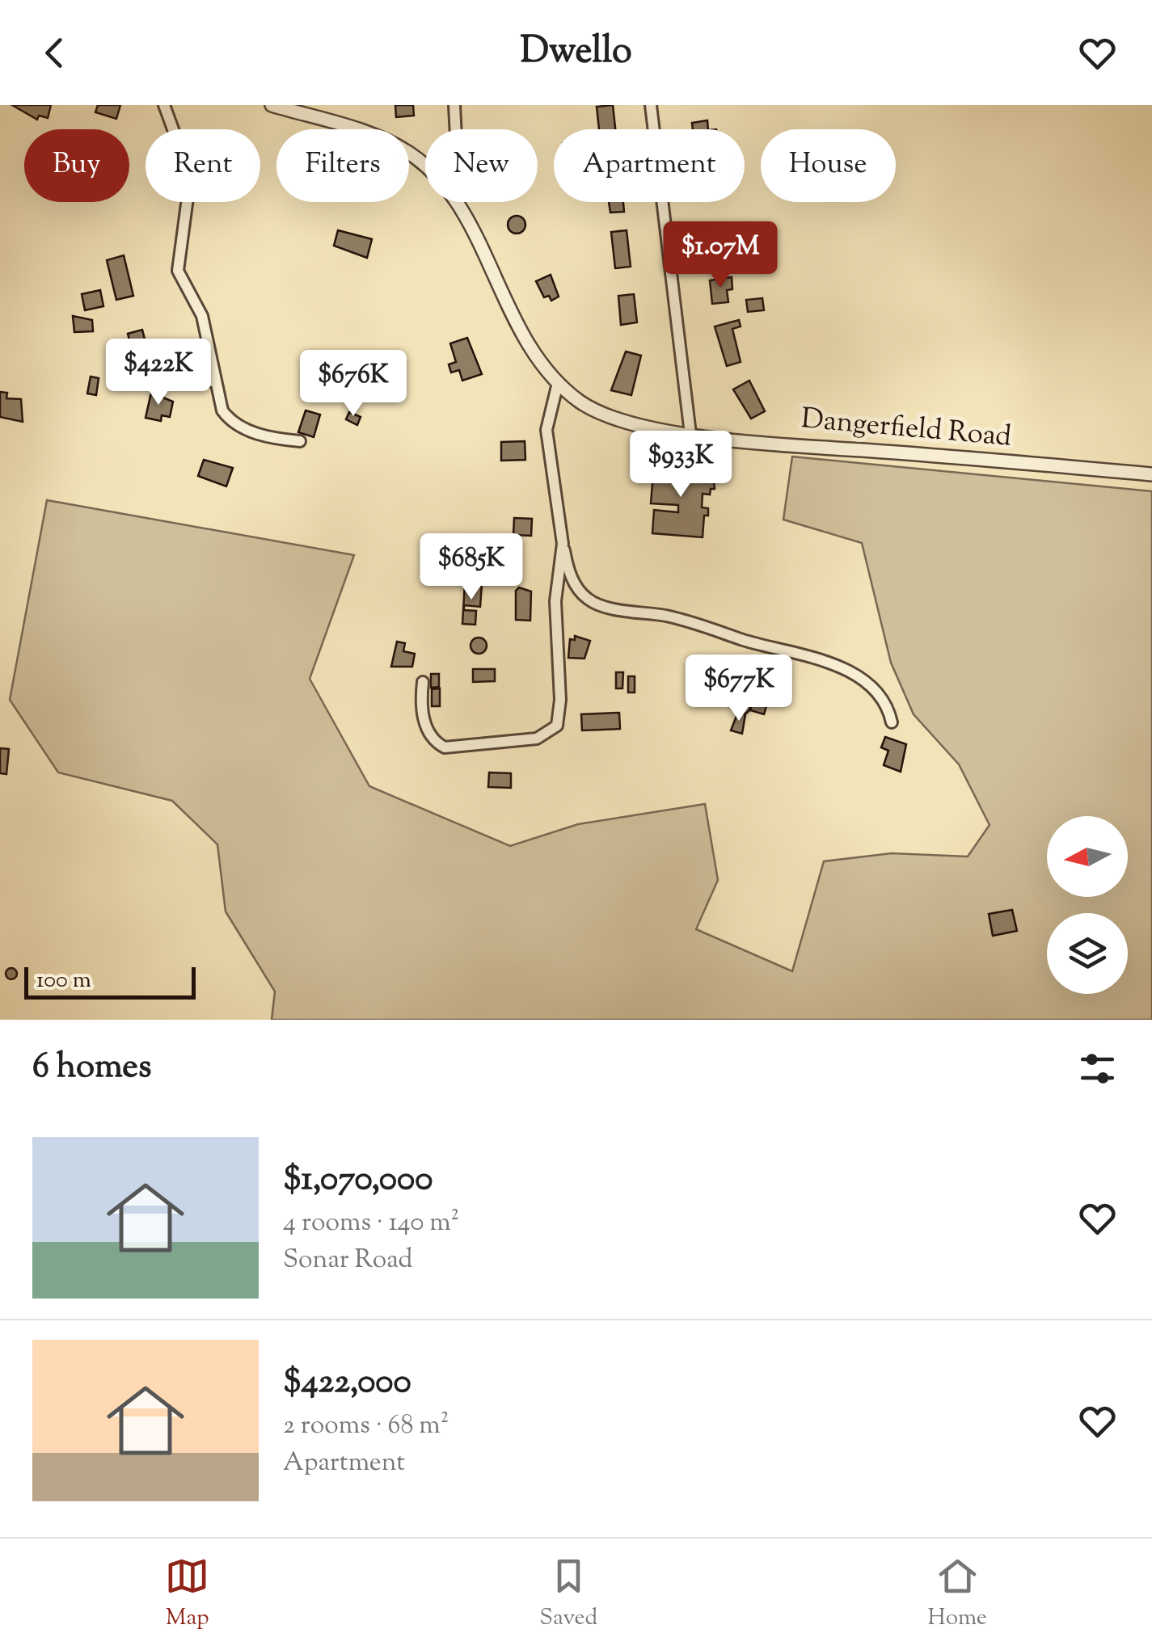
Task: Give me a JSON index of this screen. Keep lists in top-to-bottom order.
{
  "streets": {
    "street": ["Dangerfield Road"]
  },
  "scale_bar": "100 m",
  "north": "left",
  "page": {
    "header": "Dwello",
    "chip": [
      "Buy",
      "Rent",
      "Filters",
      "New",
      "Apartment",
      "House"
    ],
    "price": [
      "$1.07M",
      "$422K",
      "$676K",
      "$933K",
      "$685K",
      "$677K"
    ],
    "scale": "100 m",
    "heading": "6 homes",
    "list": [
      {
        "name": "$1,070,000",
        "note": "4 rooms · 140 m² · Sonar Road"
      },
      {
        "name": "$422,000",
        "note": "2 rooms · 68 m² · Apartment"
      }
    ],
    "tabs": ["Map", "Saved", "Home"]
  }
}
